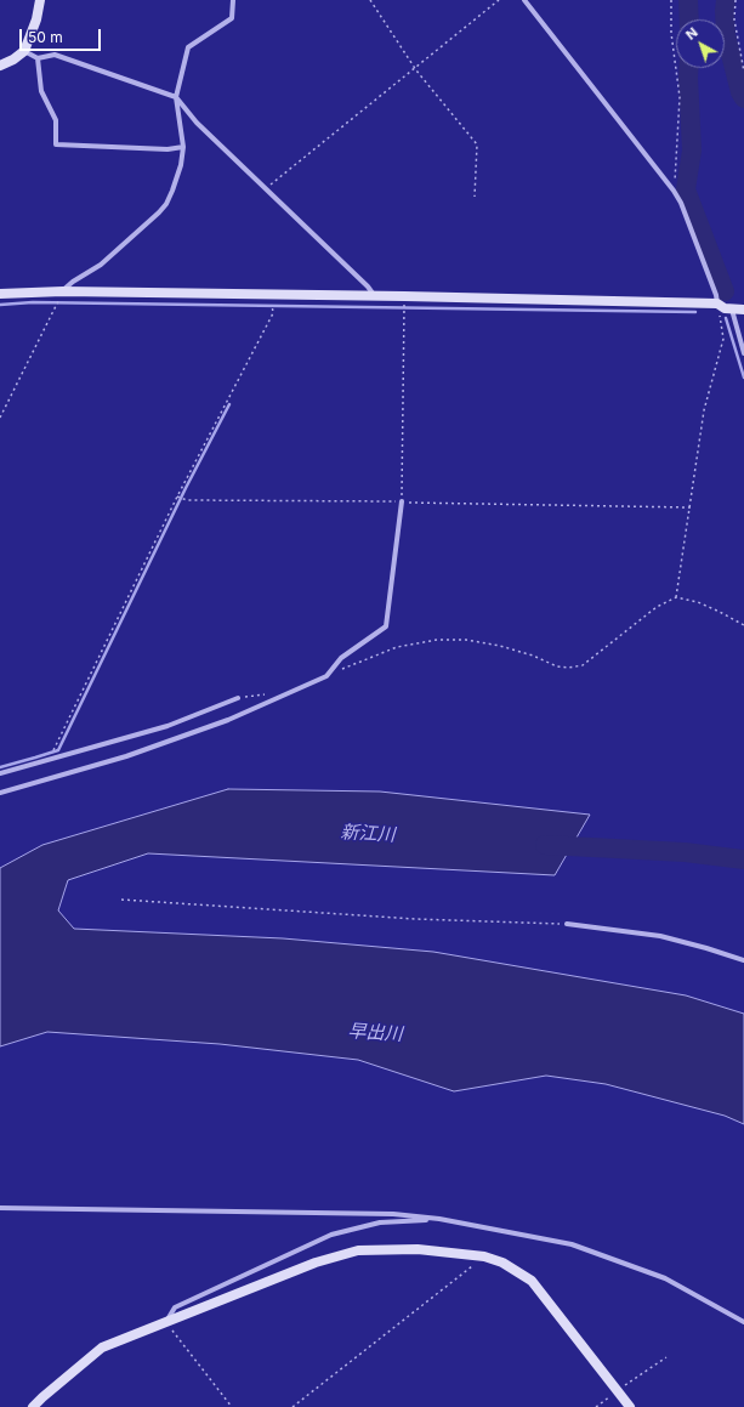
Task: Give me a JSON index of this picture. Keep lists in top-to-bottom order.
{
  "water": ["新江川", "早出川"],
  "scale_bar": "50 m",
  "north": "top left"
}
